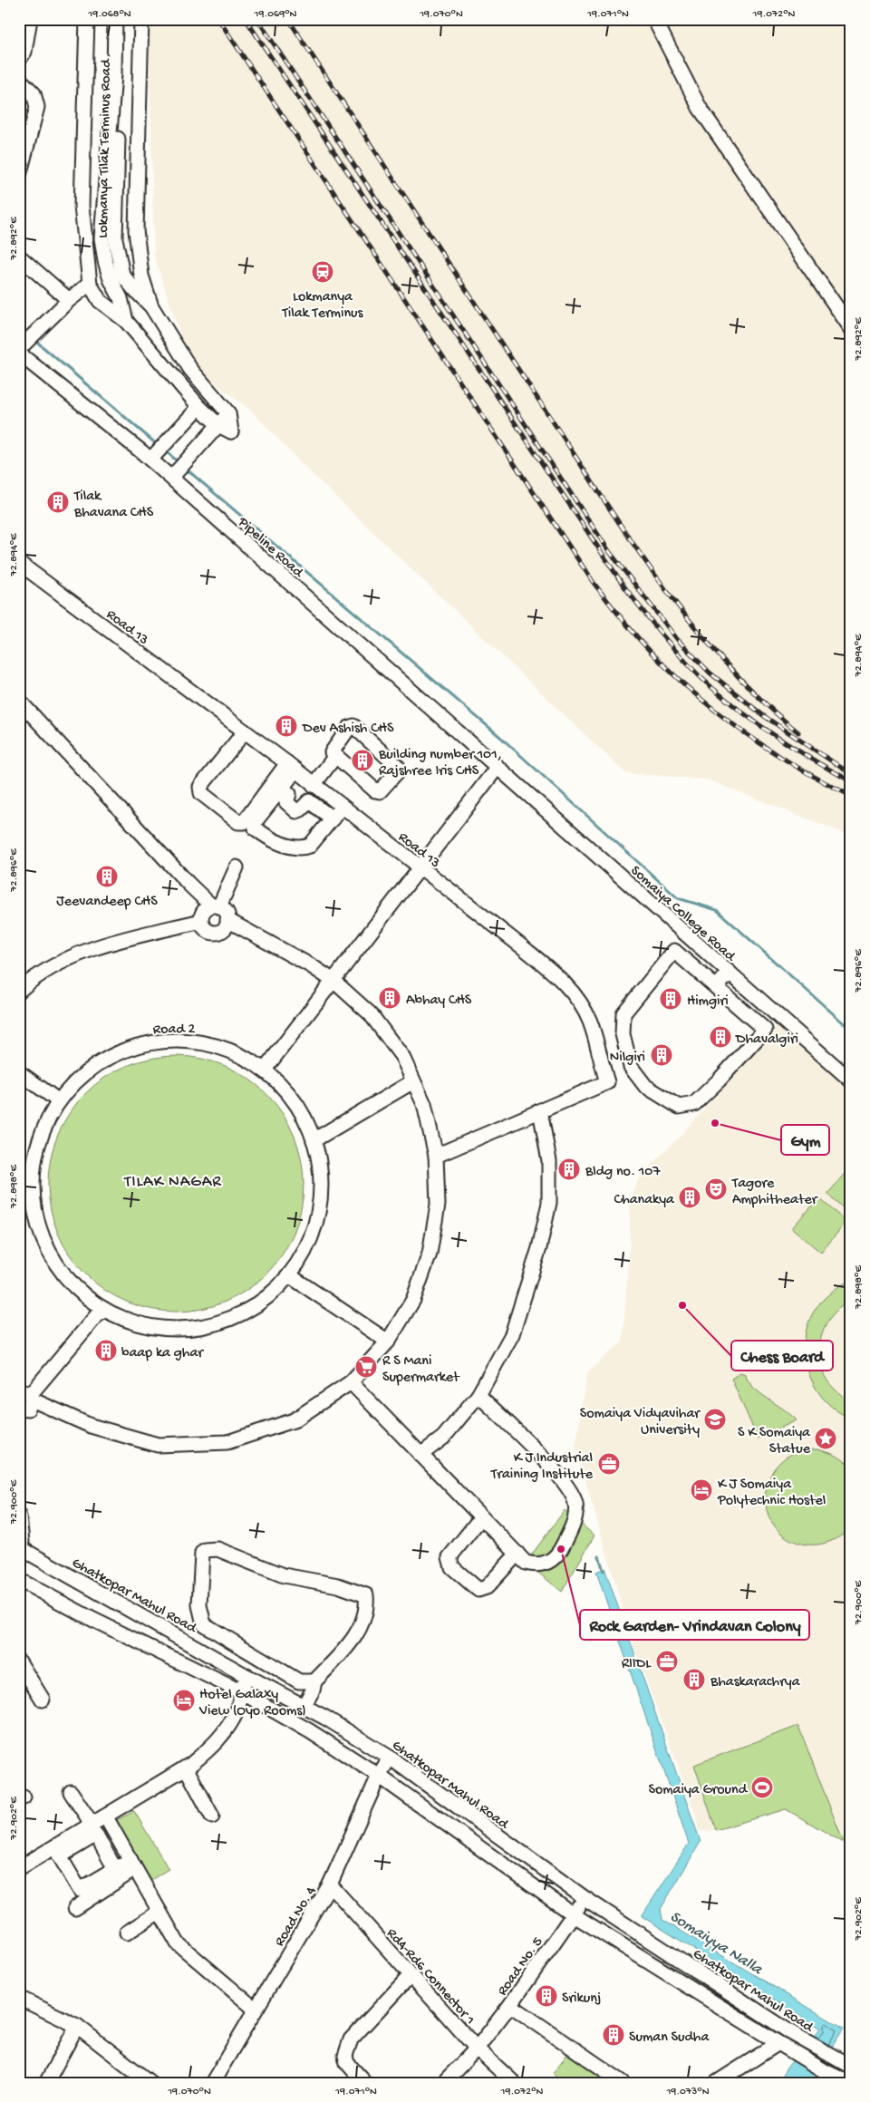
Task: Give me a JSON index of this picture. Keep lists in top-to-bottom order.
{
  "streets": {
    "street": [
      "Lokmanya Tilak Terminus Road",
      "Pipeline Road",
      "Road 13",
      "Somaiya College Road",
      "Road 2",
      "Ghatkopar Mahul Road",
      "Road No. 4",
      "Road No. 5",
      "Rd4-Rd6 Connector 1"
    ]
  },
  "crossings": [
    ["Pipeline Road", "Somaiya College Road"],
    ["Ghatkopar Mahul Road", "Road No. 4"],
    ["Ghatkopar Mahul Road", "Road No. 5"],
    ["Road No. 4", "Rd4-Rd6 Connector 1"],
    ["Road No. 5", "Rd4-Rd6 Connector 1"]
  ],
  "districts": ["TILAK NAGAR"],
  "water": ["Somaiyya Nalla"],
  "places": {
    "station": ["Lokmanya Tilak Terminus"],
    "building": [
      "Tilak Bhavana CHS",
      "Dev Ashish CHS",
      "Building number 101, Rajshree Iris CHS",
      "Jeevandeep CHS",
      "Abhay CHS",
      "Himgiri",
      "Dhavalgiri",
      "Nilgiri",
      "Bldg no. 107",
      "Chanakya",
      "baap ka ghar",
      "Bhaskarachrya",
      "Srikunj",
      "Suman Sudha"
    ],
    "other": ["Gym", "Chess Board", "Rock Garden- Vrindavan Colony"],
    "theatre": ["Tagore Amphitheater"],
    "supermarket": ["R S Mani Supermarket"],
    "school or university": ["Somaiya Vidyavihar University"],
    "place": ["S K Somaiya Statue"],
    "office": ["K J Industrial Training Institute", "RIIDL"],
    "hotel": ["K J Somaiya Polytechnic Hostel", "Hotel Galaxy View (Oyo Rooms)"],
    "sports": ["Somaiya Ground"]
  },
  "coordinates": [
    "19.068°N",
    "19.069°N",
    "19.070°N",
    "19.071°N",
    "19.072°N",
    "72.892°E",
    "72.894°E",
    "72.896°E",
    "72.898°E",
    "72.900°E",
    "72.902°E",
    "19.073°N"
  ]
}
